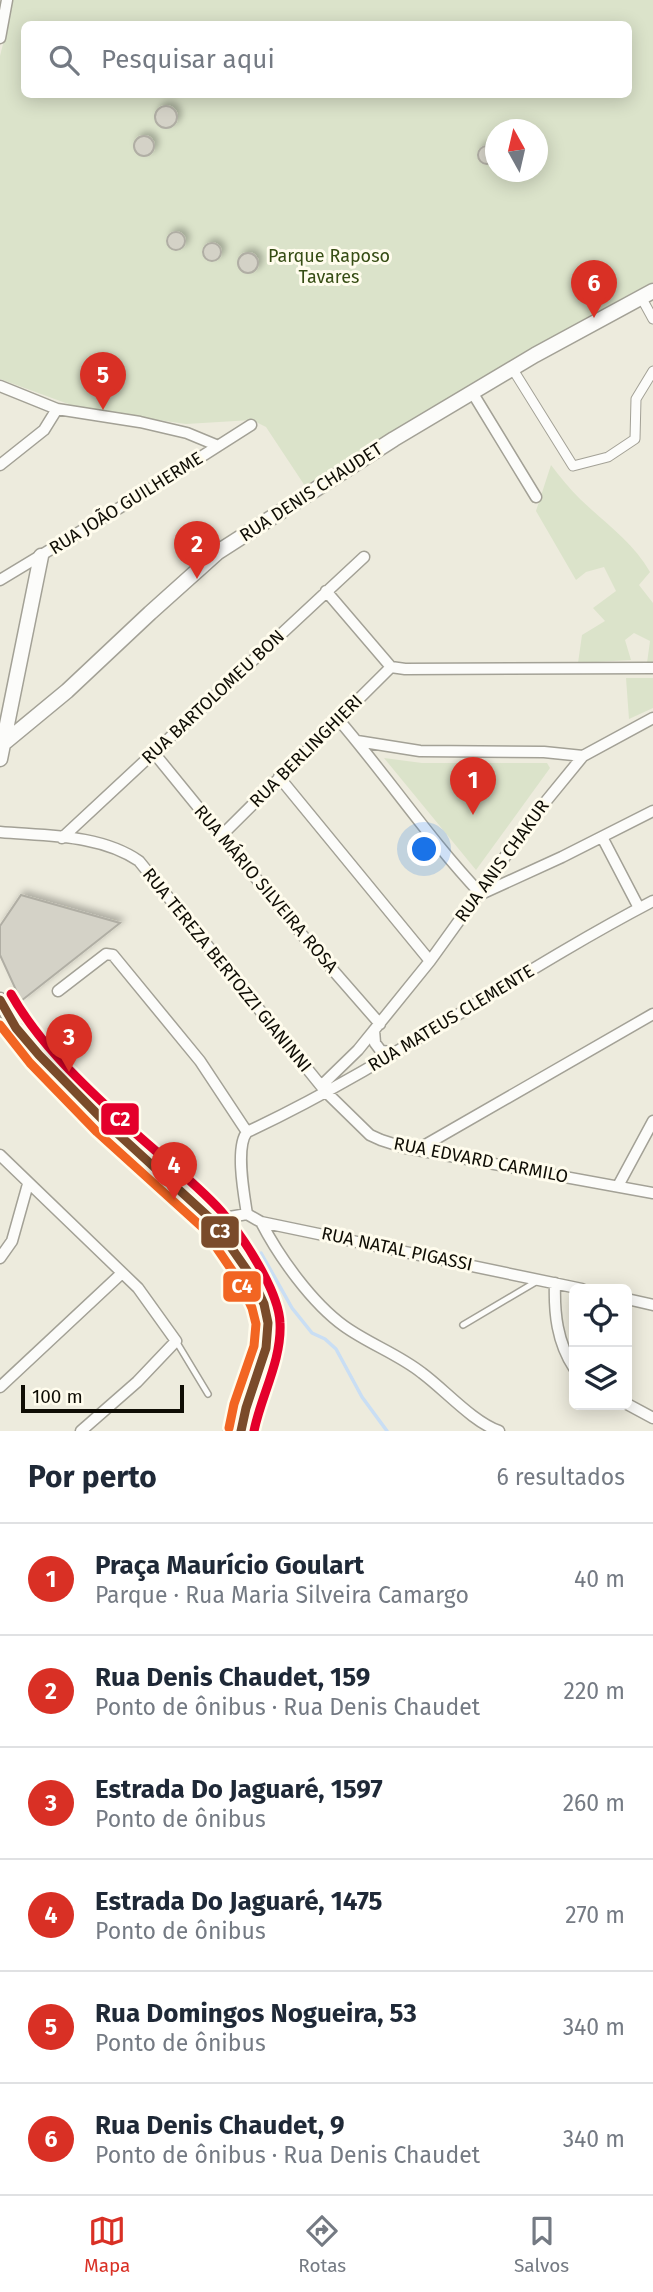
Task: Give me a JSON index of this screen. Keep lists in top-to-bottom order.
{
  "streets": {
    "street": [
      "RUA DENIS CHAUDET",
      "RUA JOÃO GUILHERME",
      "RUA BARTOLOMEU BON",
      "RUA BERLINGHIERI",
      "RUA ANIS CHAKUR",
      "RUA MÁRIO SILVEIRA ROSA",
      "RUA TEREZA BERTOZZI GIANINNI",
      "RUA MATEUS CLEMENTE",
      "RUA EDVARD CARMILO",
      "RUA NATAL PIGASSI"
    ]
  },
  "crossings": [
    ["RUA BARTOLOMEU BON", "RUA MÁRIO SILVEIRA ROSA"],
    ["RUA BARTOLOMEU BON", "RUA TEREZA BERTOZZI GIANINNI"],
    ["RUA BERLINGHIERI", "RUA MÁRIO SILVEIRA ROSA"],
    ["RUA ANIS CHAKUR", "RUA MÁRIO SILVEIRA ROSA"],
    ["RUA ANIS CHAKUR", "RUA TEREZA BERTOZZI GIANINNI"],
    ["RUA ANIS CHAKUR", "RUA MATEUS CLEMENTE"],
    ["RUA ANIS CHAKUR", "RUA EDVARD CARMILO"],
    ["RUA TEREZA BERTOZZI GIANINNI", "RUA MATEUS CLEMENTE"],
    ["RUA TEREZA BERTOZZI GIANINNI", "RUA EDVARD CARMILO"],
    ["RUA MATEUS CLEMENTE", "RUA EDVARD CARMILO"]
  ],
  "parks": ["Parque Raposo Tavares"],
  "lines": ["transit line C2", "transit line C3", "transit line C4"],
  "scale_bar": "100 m",
  "north": "top",
  "page": {
    "search": "Pesquisar aqui",
    "pins": [
      "6",
      "5",
      "2",
      "1",
      "3",
      "4"
    ],
    "scale": "100 m",
    "heading": ["Por perto", "6 resultados"],
    "list": [
      {
        "mark": "1",
        "name": "Praça Maurício Goulart",
        "note": "Parque · Rua Maria Silveira Camargo",
        "value": "40 m"
      },
      {
        "mark": "2",
        "name": "Rua Denis Chaudet, 159",
        "note": "Ponto de ônibus · Rua Denis Chaudet",
        "value": "220 m"
      },
      {
        "mark": "3",
        "name": "Estrada Do Jaguaré, 1597",
        "note": "Ponto de ônibus",
        "value": "260 m"
      },
      {
        "mark": "4",
        "name": "Estrada Do Jaguaré, 1475",
        "note": "Ponto de ônibus",
        "value": "270 m"
      },
      {
        "mark": "5",
        "name": "Rua Domingos Nogueira, 53",
        "note": "Ponto de ônibus",
        "value": "340 m"
      },
      {
        "mark": "6",
        "name": "Rua Denis Chaudet, 9",
        "note": "Ponto de ônibus · Rua Denis Chaudet",
        "value": "340 m"
      }
    ],
    "nav": ["Mapa", "Rotas", "Salvos"]
  }
}
